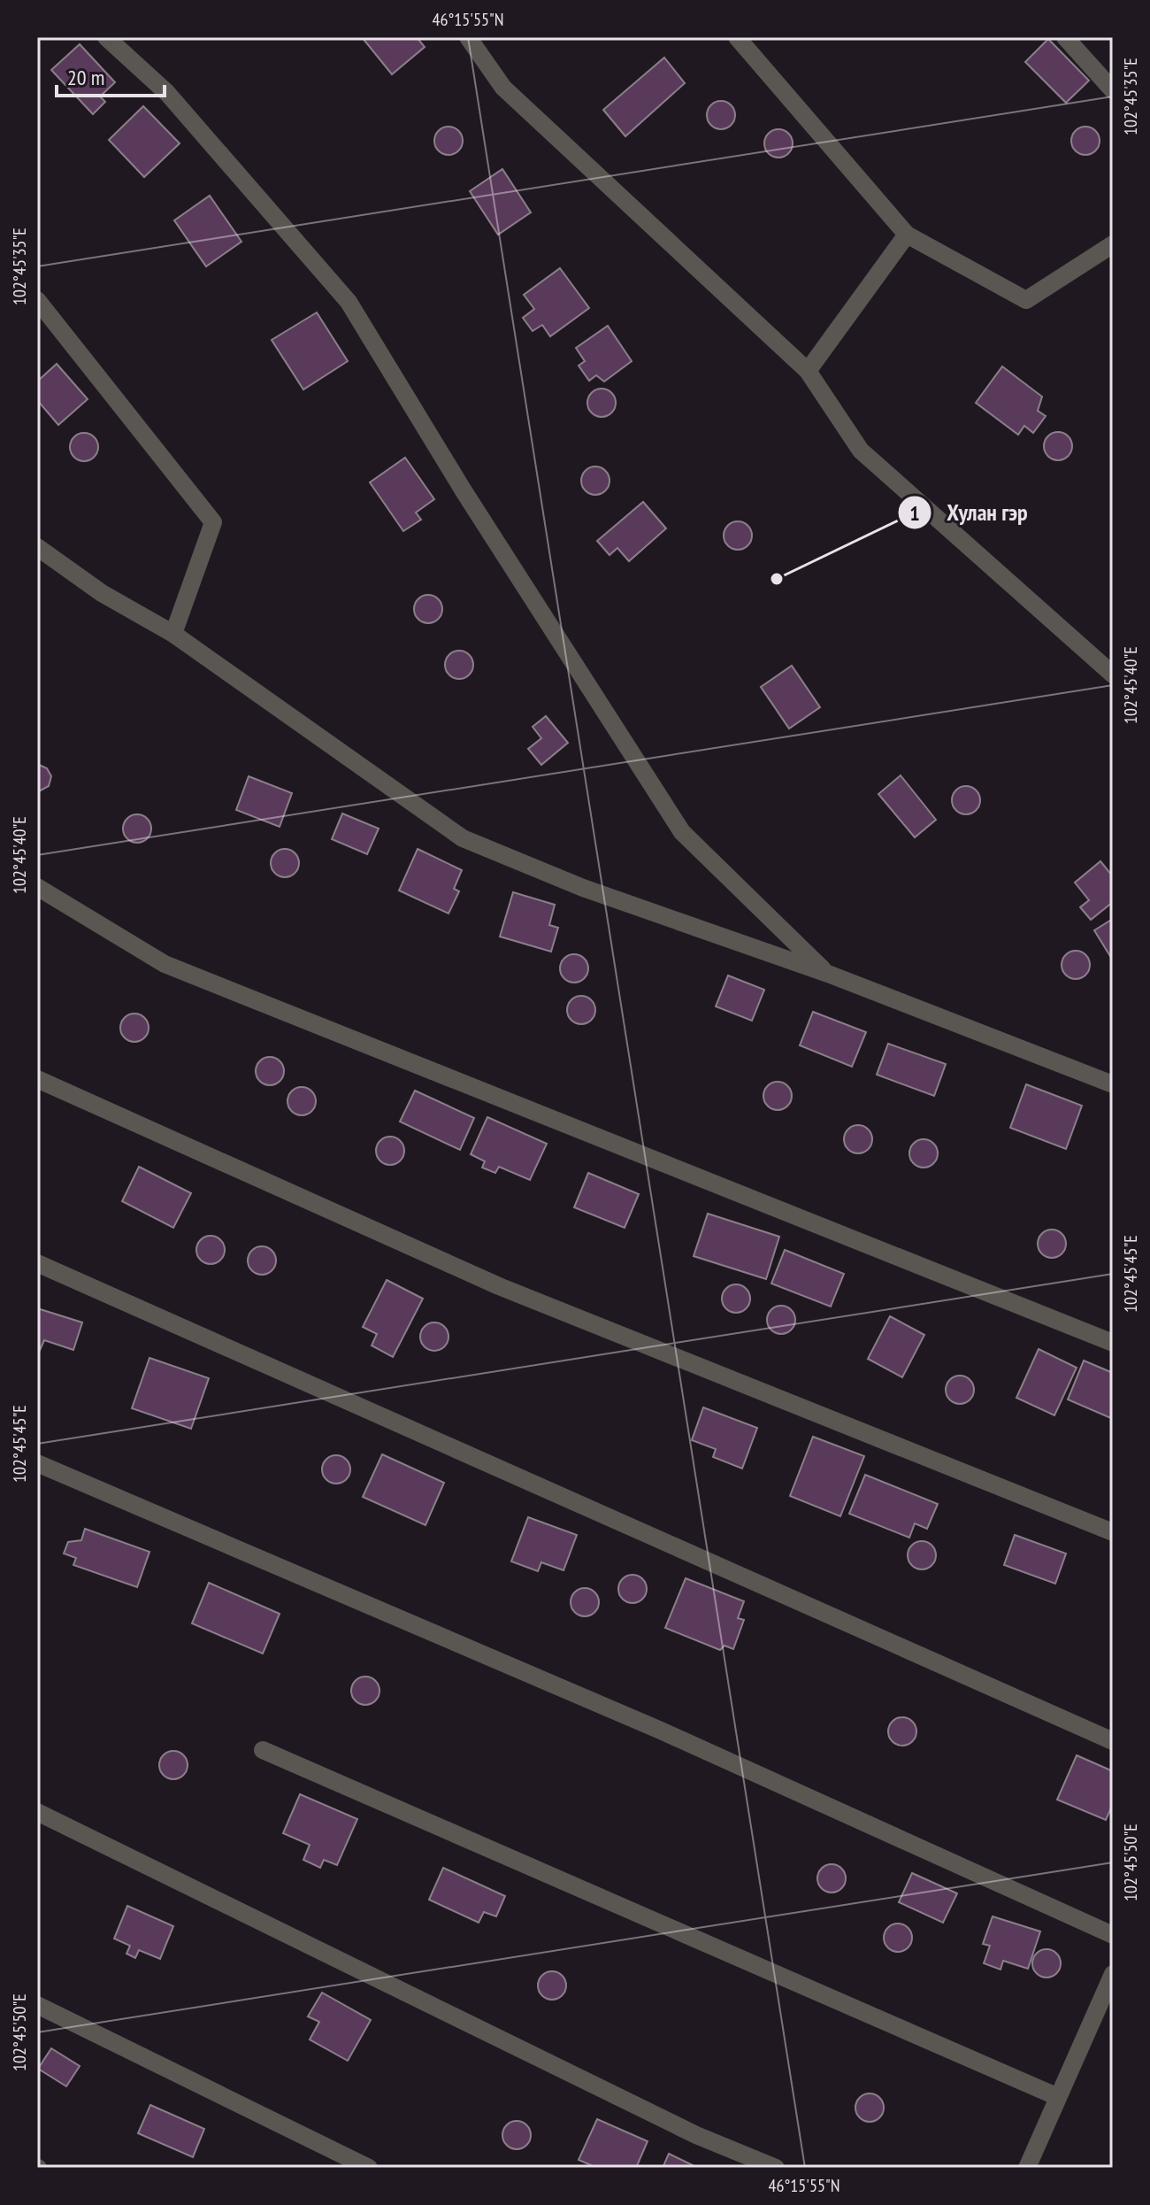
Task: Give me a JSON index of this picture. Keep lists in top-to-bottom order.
{
  "places": ["Хулан гэр"],
  "scale_bar": "20 m",
  "coordinates": [
    "46°15'55\"N",
    "102°45'35\"E",
    "102°45'40\"E",
    "102°45'45\"E",
    "102°45'50\"E"
  ]
}
